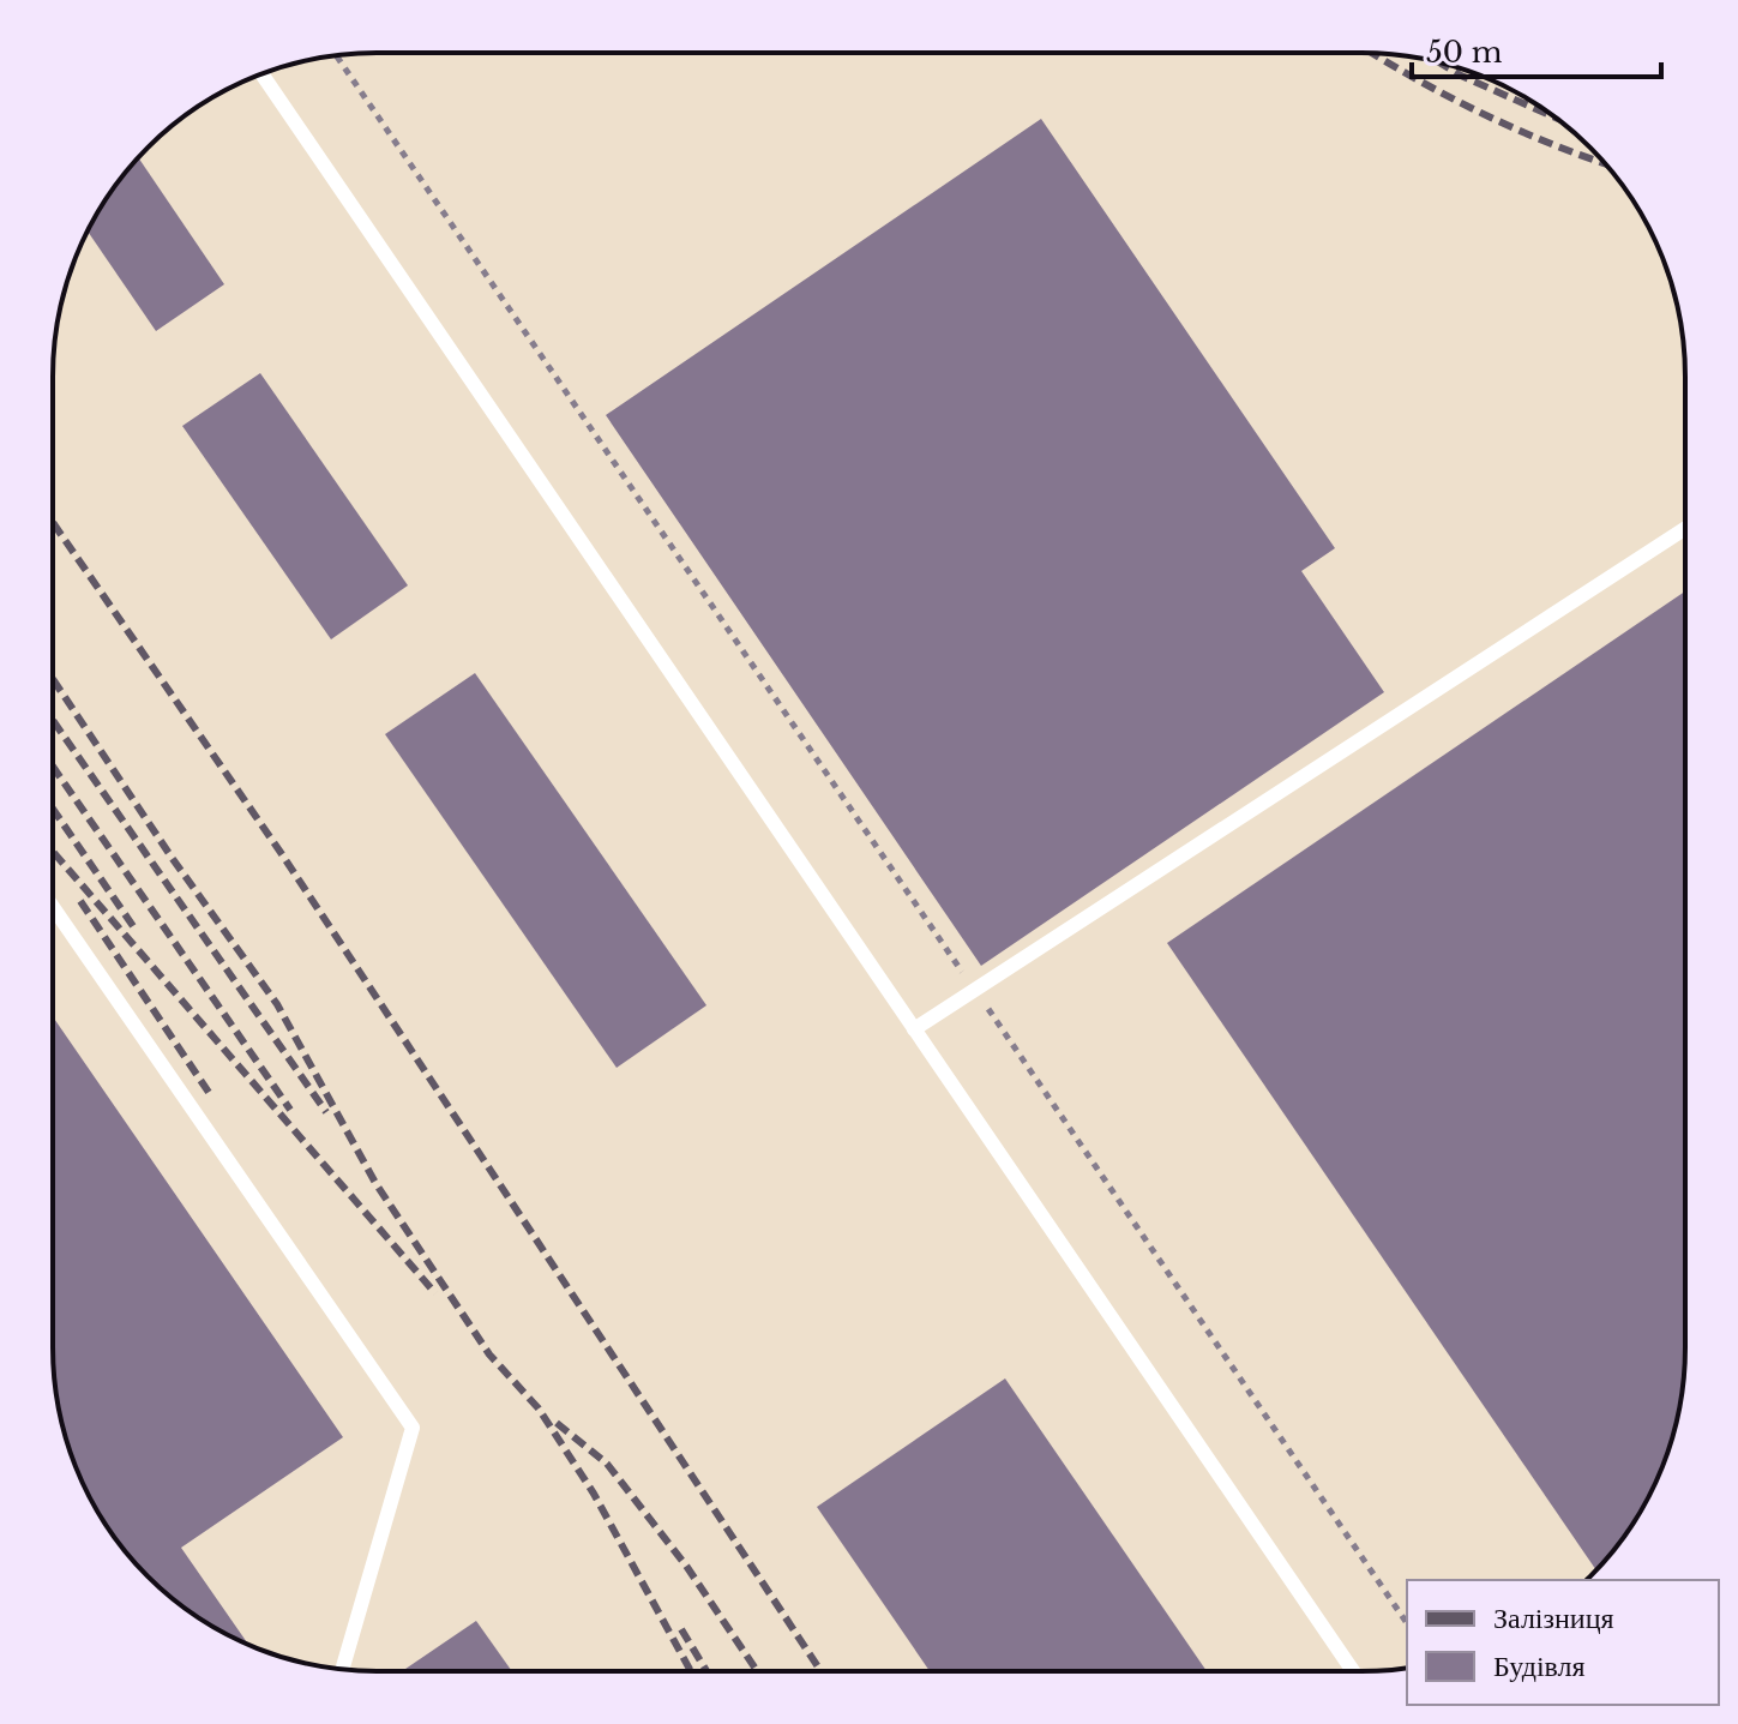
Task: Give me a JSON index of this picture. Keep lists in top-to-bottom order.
{
  "legend": ["Залізниця", "Будівля"],
  "scale_bar": "50 m"
}
